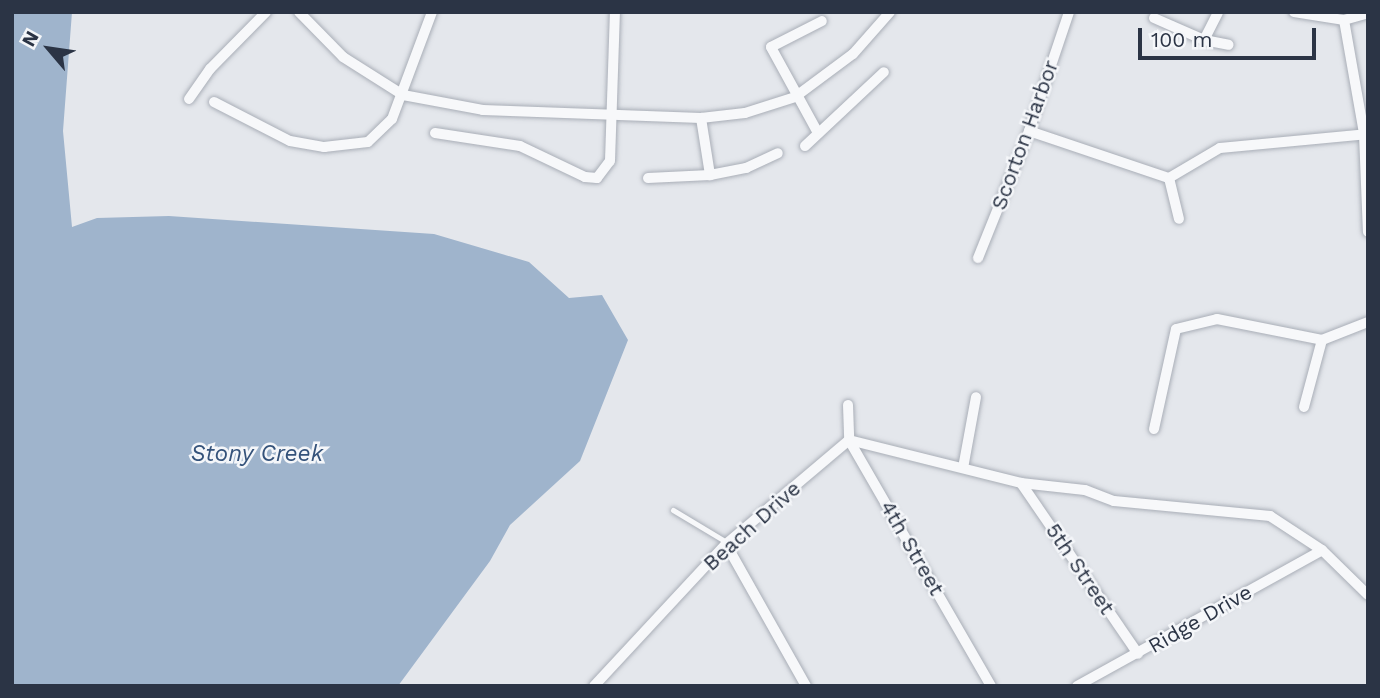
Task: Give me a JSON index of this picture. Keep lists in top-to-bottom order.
{
  "streets": {
    "street": [
      "Scorton Harbor",
      "Beach Drive",
      "4th Street",
      "5th Street",
      "Ridge Drive"
    ]
  },
  "crossings": [
    ["Beach Drive", "4th Street"],
    ["5th Street", "Ridge Drive"]
  ],
  "water": ["Stony Creek"],
  "scale_bar": "100 m",
  "north": "top left"
}
